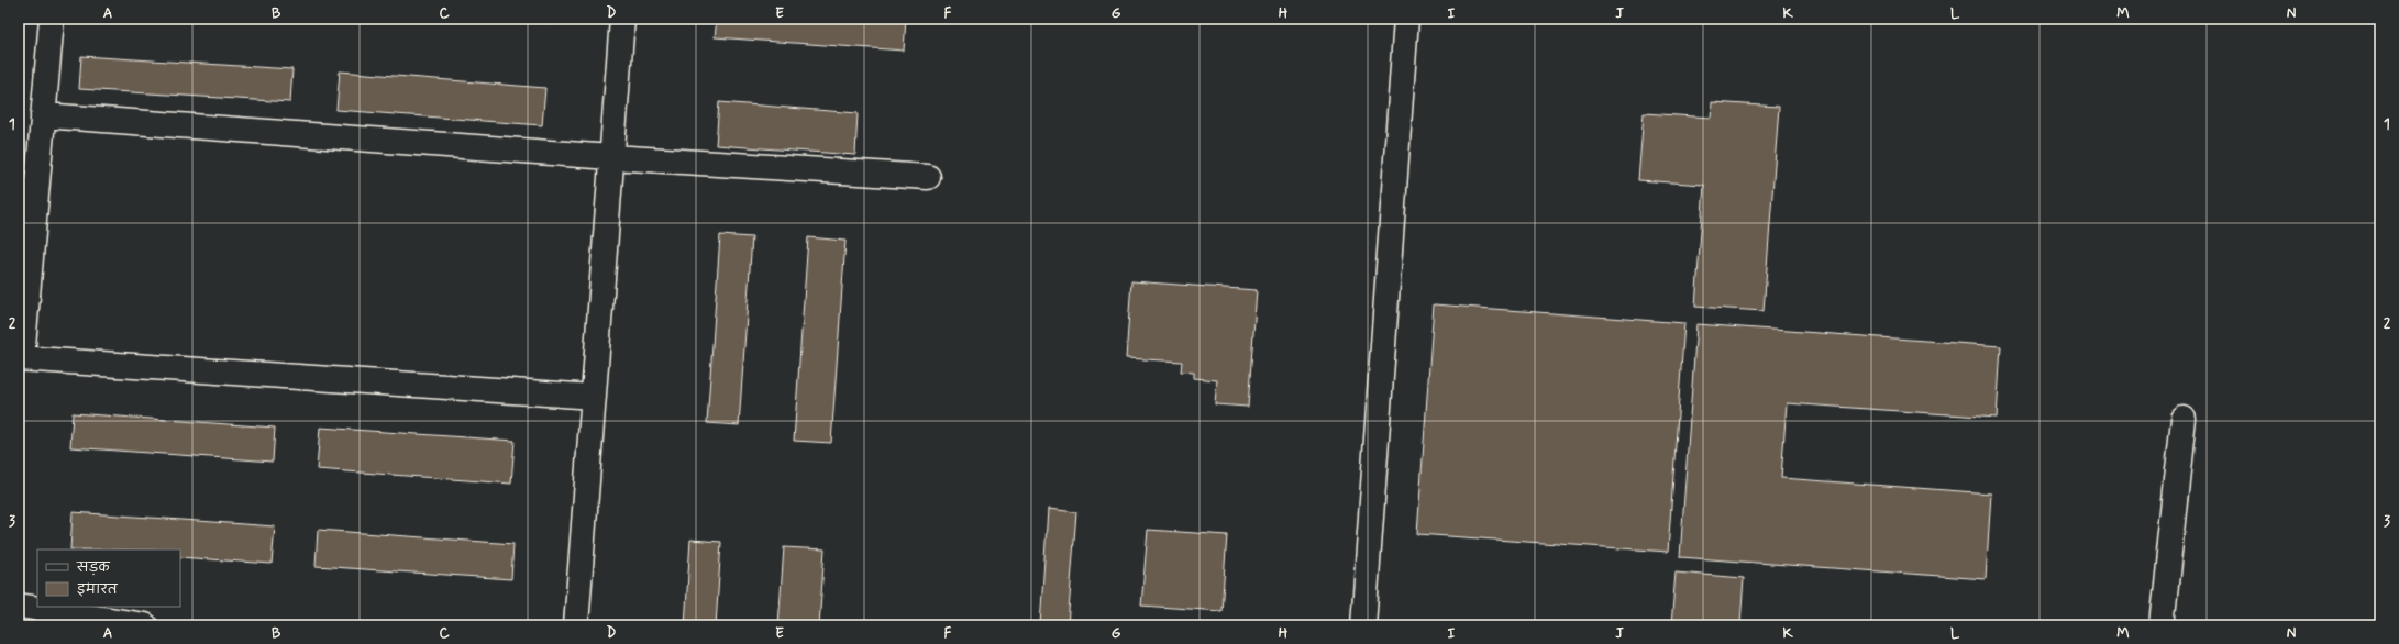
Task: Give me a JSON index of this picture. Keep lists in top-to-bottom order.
{
  "legend": ["सड़क", "इमारत"],
  "grid": {
    "columns": [
      "A",
      "B",
      "C",
      "D",
      "E",
      "F",
      "G",
      "H",
      "I",
      "J",
      "K",
      "L",
      "M",
      "N"
    ],
    "rows": ["1", "2", "3"]
  }
}
